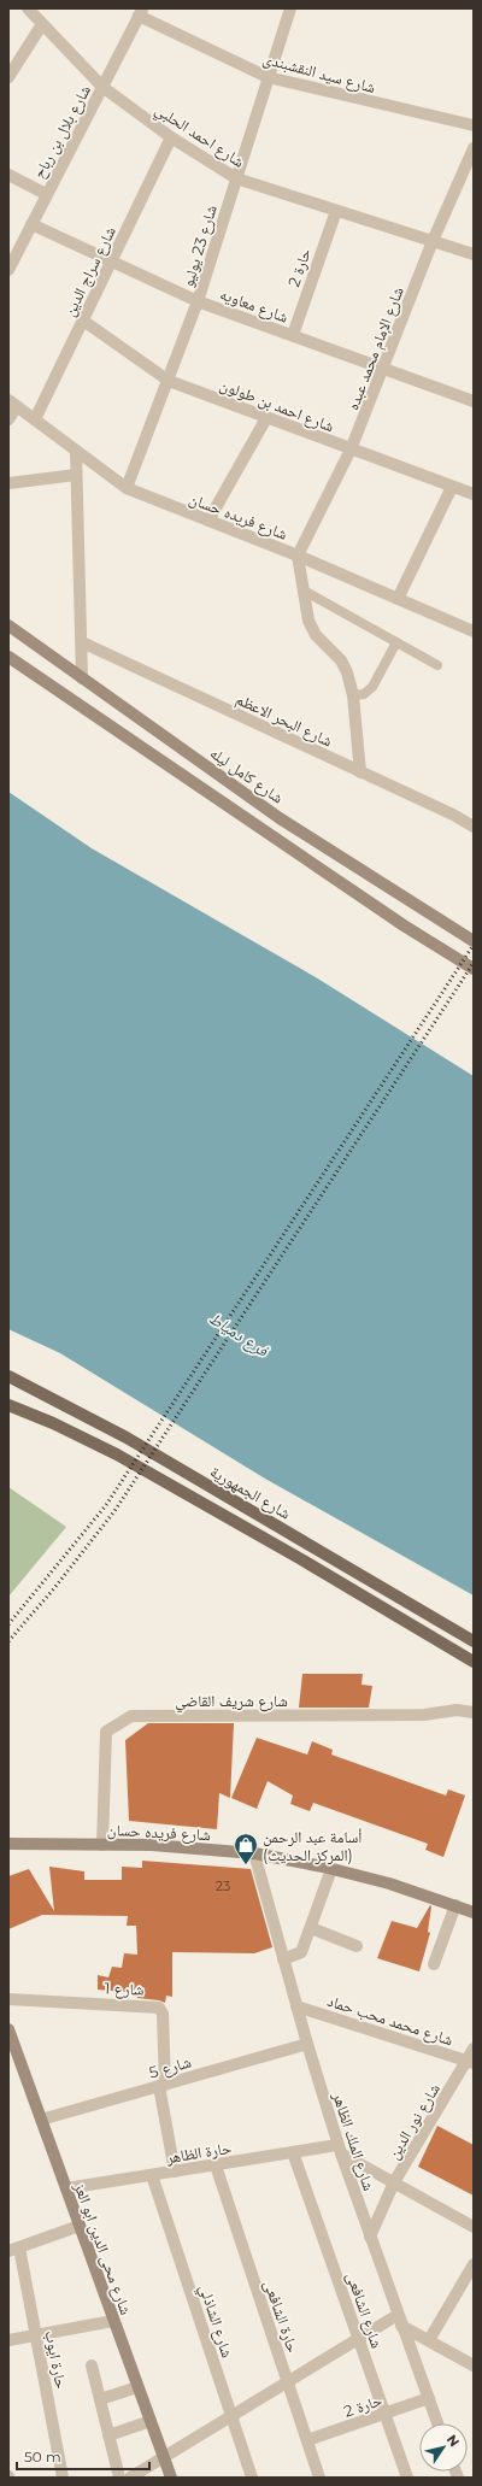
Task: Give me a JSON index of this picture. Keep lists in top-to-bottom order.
{
  "streets": {
    "main road": ["شارع الجمهورية"],
    "street": [
      "شارع سيد النقشبندى",
      "شارع بلال بن رباح",
      "شارع احمد الحلبي",
      "شارع 23 يوليو",
      "حارة 2",
      "شارع سراج الدين",
      "شارع معاويه",
      "شارع الإمام محمد عبده",
      "شارع احمد بن طولون",
      "شارع فريده حسان",
      "شارع البحر الاعظم",
      "شارع كامل ليله",
      "شارع شريف القاضي",
      "شارع 1",
      "شارع محمد محب حماد",
      "شارع 5",
      "شارع نور الدين",
      "شارع الملك الظاهر",
      "حارة الظاهر",
      "شارع محى الدين ابو العز",
      "شارع الشافعى",
      "حارة الشافعى",
      "شارع الشاذلي",
      "حارة ايوب"
    ]
  },
  "crossings": [
    ["شارع سيد النقشبندى", "شارع بلال بن رباح"],
    ["شارع سيد النقشبندى", "شارع 23 يوليو"],
    ["شارع بلال بن رباح", "شارع احمد الحلبي"],
    ["شارع بلال بن رباح", "شارع معاويه"],
    ["شارع احمد الحلبي", "شارع 23 يوليو"],
    ["شارع احمد الحلبي", "حارة 2"],
    ["شارع احمد الحلبي", "شارع سراج الدين"],
    ["شارع احمد الحلبي", "شارع الإمام محمد عبده"],
    ["شارع 23 يوليو", "شارع معاويه"],
    ["شارع 23 يوليو", "شارع احمد بن طولون"],
    ["شارع 23 يوليو", "شارع فريده حسان"],
    ["حارة 2", "شارع معاويه"],
    ["حارة 2", "شارع الملك الظاهر"],
    ["حارة 2", "شارع الشافعى"],
    ["حارة 2", "حارة الشافعى"],
    ["شارع سراج الدين", "شارع معاويه"],
    ["شارع سراج الدين", "شارع احمد بن طولون"],
    ["شارع سراج الدين", "شارع فريده حسان"],
    ["شارع معاويه", "شارع الإمام محمد عبده"],
    ["شارع الإمام محمد عبده", "شارع احمد بن طولون"],
    ["شارع الإمام محمد عبده", "شارع فريده حسان"],
    ["شارع فريده حسان", "شارع شريف القاضي"],
    ["شارع فريده حسان", "شارع الملك الظاهر"],
    ["شارع 1", "شارع 5"],
    ["شارع 1", "حارة الظاهر"],
    ["شارع محمد محب حماد", "شارع نور الدين"],
    ["شارع محمد محب حماد", "شارع الملك الظاهر"],
    ["شارع 5", "شارع الملك الظاهر"],
    ["شارع 5", "شارع محى الدين ابو العز"],
    ["شارع نور الدين", "شارع الملك الظاهر"],
    ["شارع الملك الظاهر", "حارة الظاهر"],
    ["حارة الظاهر", "شارع محى الدين ابو العز"],
    ["حارة الظاهر", "شارع الشافعى"],
    ["حارة الظاهر", "حارة الشافعى"],
    ["حارة الظاهر", "شارع الشاذلي"]
  ],
  "water": ["فرع دمياط"],
  "places": {
    "shop": ["أسامة عبد الرحمن (المركز الحديث)"]
  },
  "house_numbers": ["23"],
  "scale_bar": "50 m",
  "north": "top right"
}
